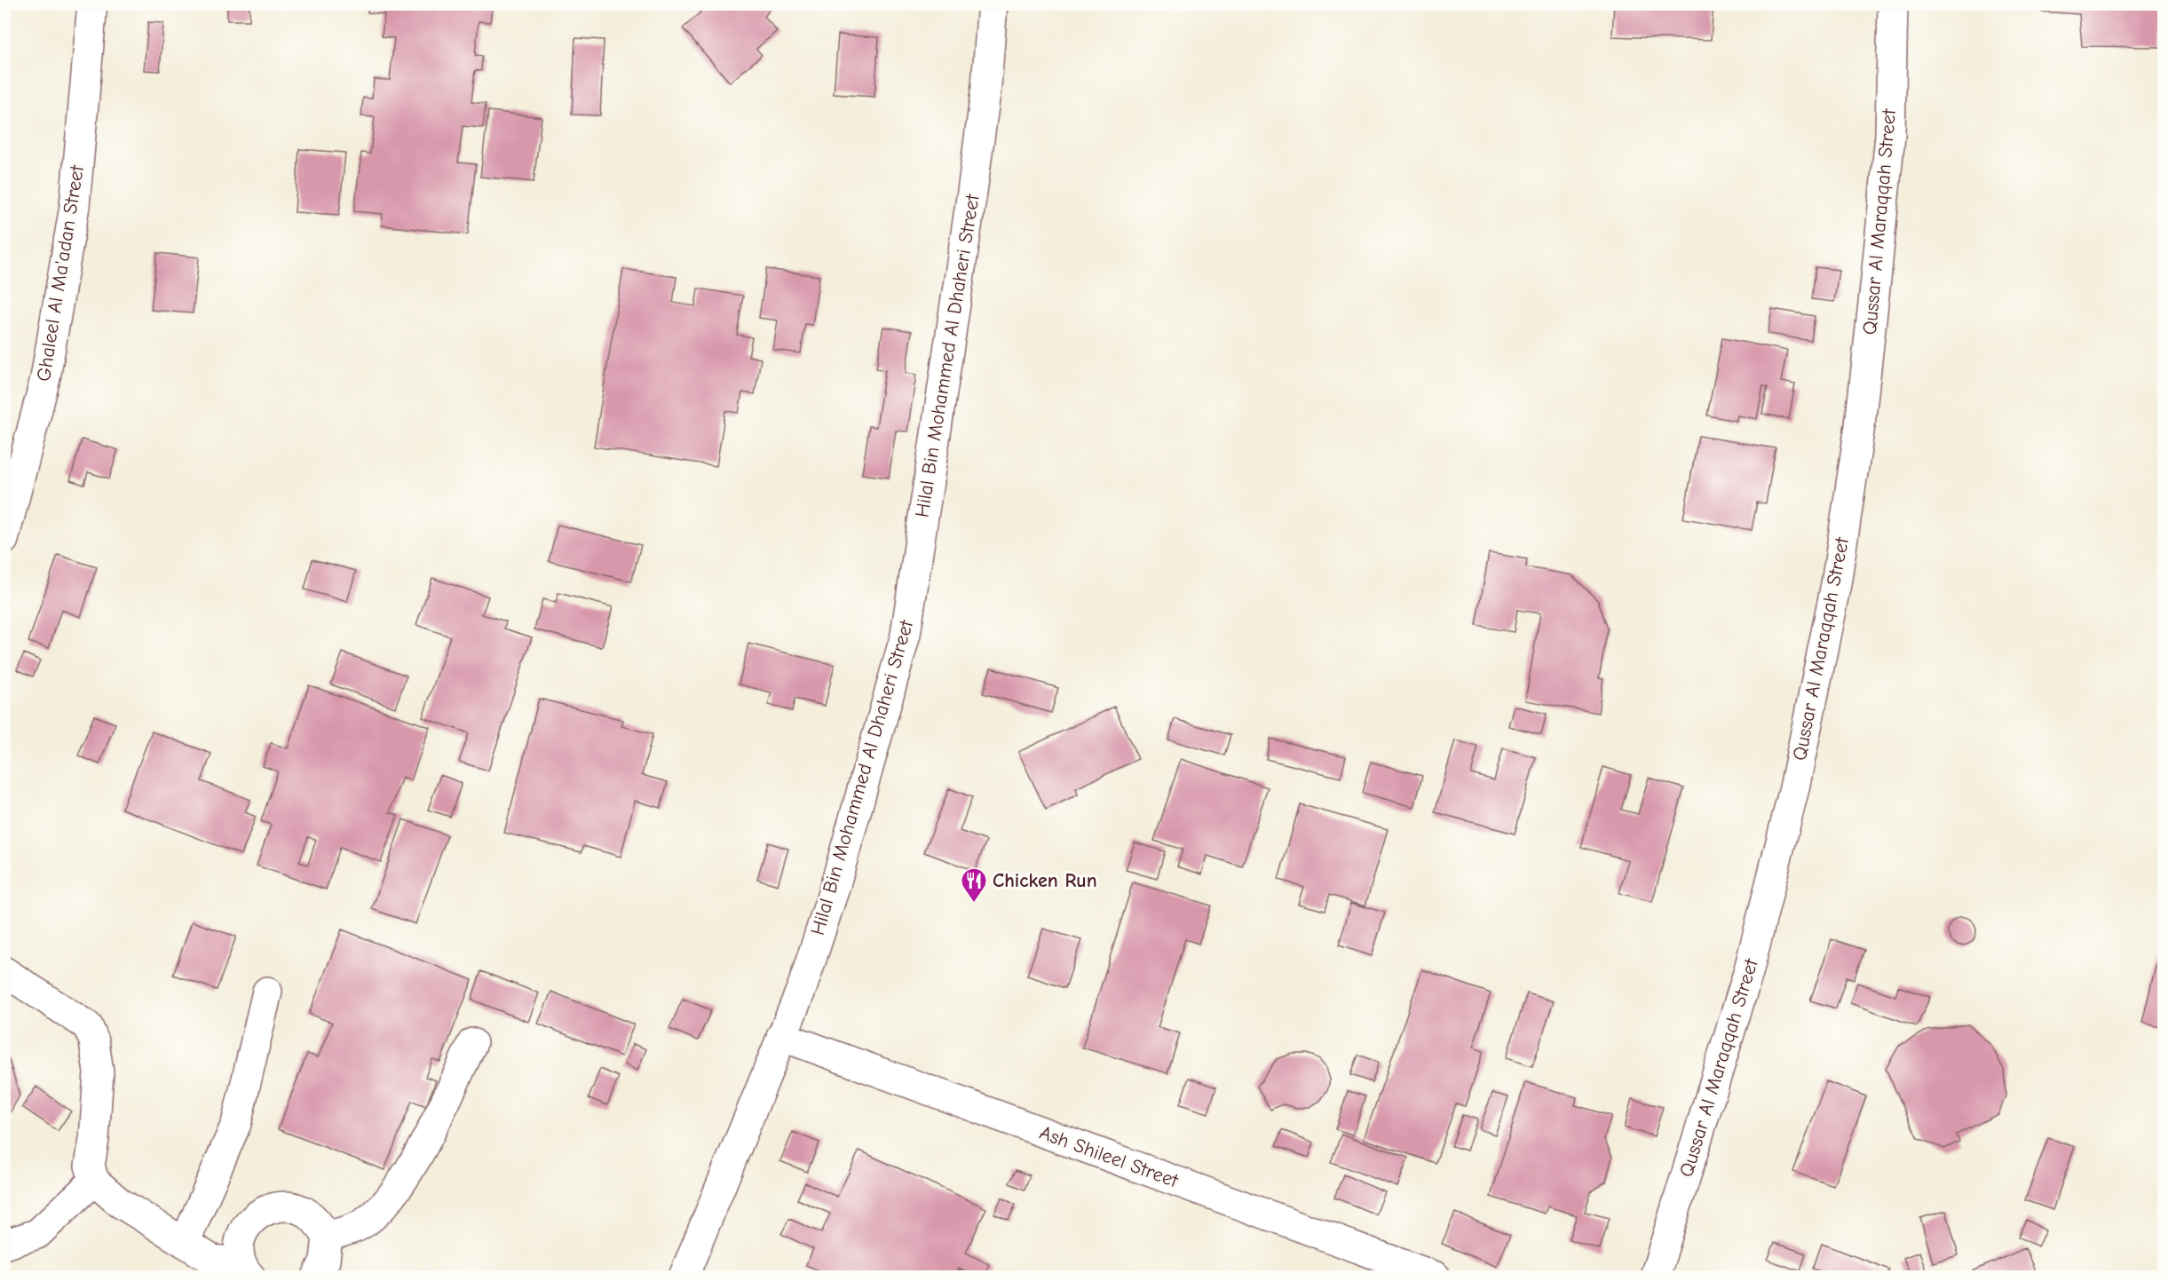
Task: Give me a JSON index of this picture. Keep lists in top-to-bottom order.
{
  "streets": {
    "street": [
      "Qussar Al Maraqqah Street",
      "Ghaleel Al Ma'adan Street",
      "Hilal Bin Mohammed Al Dhaheri Street",
      "Ash Shileel Street"
    ]
  },
  "crossings": [
    ["Hilal Bin Mohammed Al Dhaheri Street", "Ash Shileel Street"]
  ],
  "places": {
    "restaurant": ["Chicken Run"]
  }
}
